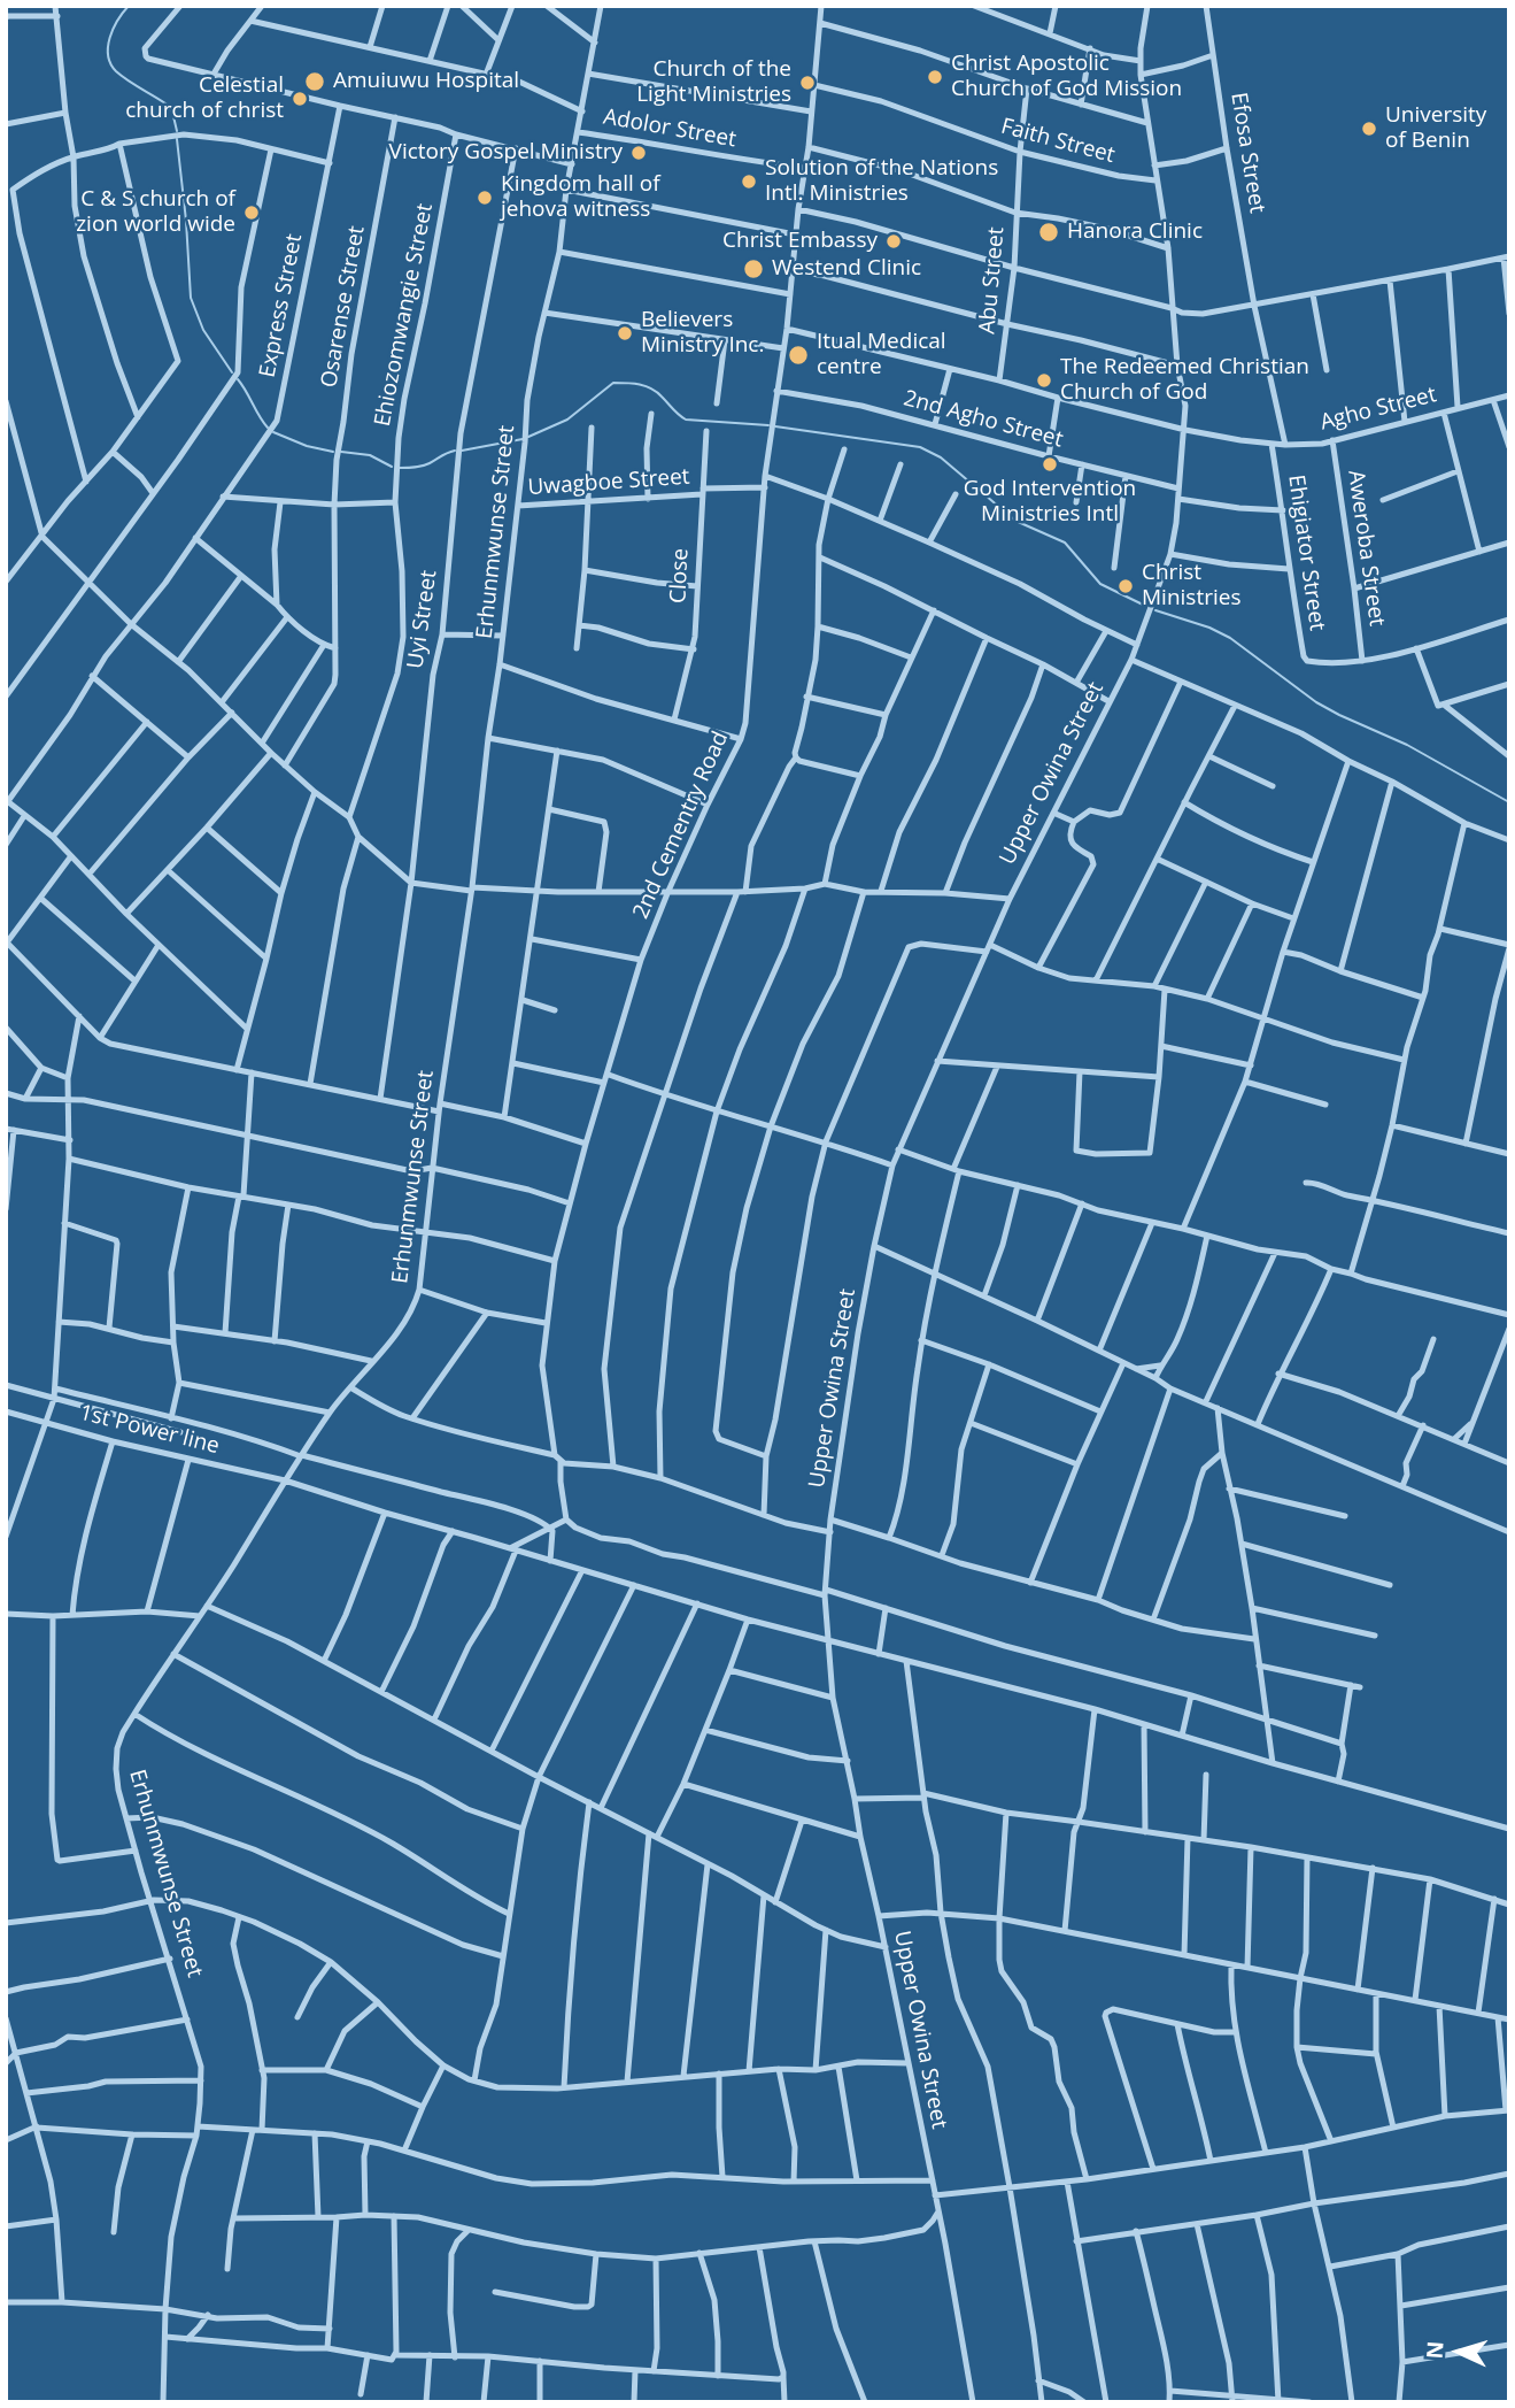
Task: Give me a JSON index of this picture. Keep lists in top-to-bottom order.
{
  "streets": {
    "street": [
      "Adolor Street",
      "Faith Street",
      "Efosa Street",
      "Abu Street",
      "Express Street",
      "Osarense Street",
      "Ehiozomwangie Street",
      "Agho Street",
      "2nd Agho Street",
      "Uwagboe Street",
      "Erhunmwunse Street",
      "Aweroba Street",
      "Ehigiator Street",
      "Close",
      "Uyi Street",
      "Upper Owina Street",
      "2nd Cementry Road",
      "1st Power line"
    ]
  },
  "crossings": [
    ["Adolor Street", "Erhunmwunse Street"],
    ["Adolor Street", "2nd Cementry Road"],
    ["Faith Street", "Abu Street"],
    ["Faith Street", "Upper Owina Street"],
    ["Faith Street", "2nd Cementry Road"],
    ["Efosa Street", "Agho Street"],
    ["Abu Street", "Agho Street"],
    ["Agho Street", "Aweroba Street"],
    ["Agho Street", "Ehigiator Street"],
    ["Agho Street", "Upper Owina Street"],
    ["Agho Street", "2nd Cementry Road"],
    ["2nd Agho Street", "Upper Owina Street"],
    ["2nd Agho Street", "2nd Cementry Road"],
    ["Uwagboe Street", "Erhunmwunse Street"],
    ["Uwagboe Street", "Close"],
    ["Uwagboe Street", "2nd Cementry Road"],
    ["Erhunmwunse Street", "1st Power line"],
    ["Aweroba Street", "Ehigiator Street"],
    ["Upper Owina Street", "1st Power line"]
  ],
  "places": [
    "Christ Apostolic Church of God Mission",
    "Amuiuwu Hospital",
    "Church of the Light Ministries",
    "Celestial church of christ",
    "University of Benin",
    "Victory Gospel Ministry",
    "Solution of the Nations Intl. Ministries",
    "Kingdom hall of jehova witness",
    "C & S church of zion world wide",
    "Hanora Clinic",
    "Christ Embassy",
    "Westend Clinic",
    "Believers Ministry Inc.",
    "Itual Medical centre",
    "The Redeemed Christian Church of God",
    "God Intervention Ministries Intl",
    "Christ Ministries"
  ],
  "north": "left"
}
